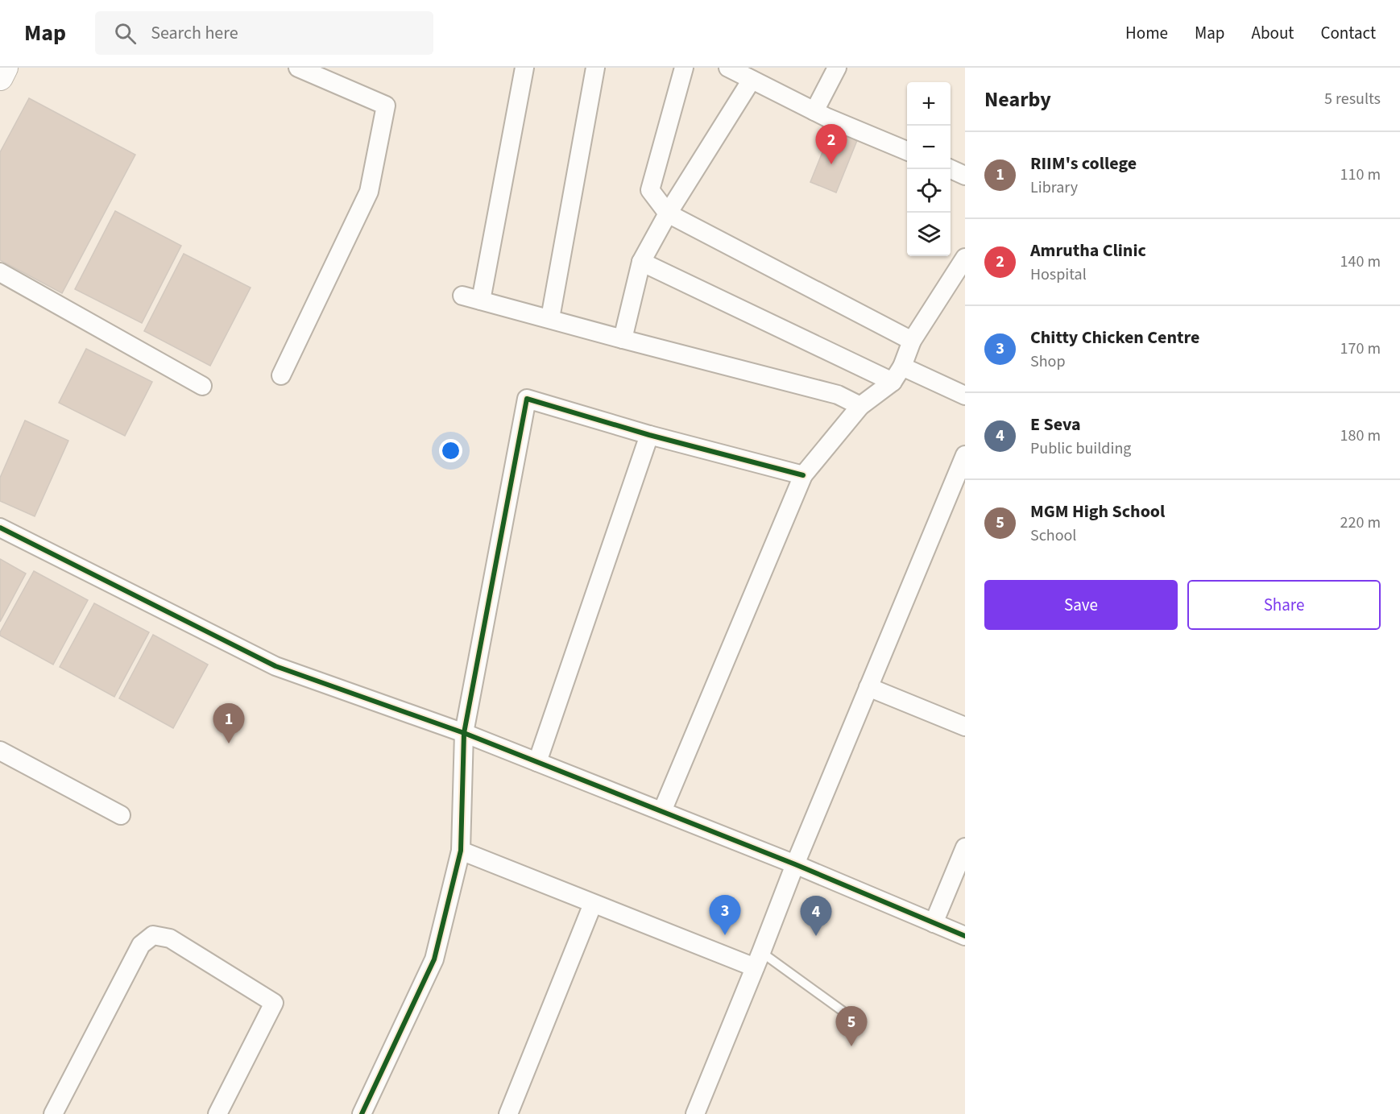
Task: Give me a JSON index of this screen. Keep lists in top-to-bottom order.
{
  "page": {
    "header": "Map",
    "search": "Search here",
    "nav": [
      "Home",
      "Map",
      "About",
      "Contact"
    ],
    "heading": ["Nearby", "5 results"],
    "map_buttons": ["+", "−"],
    "pins": [
      "2",
      "1",
      "3",
      "4",
      "5"
    ],
    "list": [
      {
        "mark": "1",
        "name": "RIIM's college",
        "note": "Library",
        "value": "110 m"
      },
      {
        "mark": "2",
        "name": "Amrutha Clinic",
        "note": "Hospital",
        "value": "140 m"
      },
      {
        "mark": "3",
        "name": "Chitty Chicken Centre",
        "note": "Shop",
        "value": "170 m"
      },
      {
        "mark": "4",
        "name": "E Seva",
        "note": "Public building",
        "value": "180 m"
      },
      {
        "mark": "5",
        "name": "MGM High School",
        "note": "School",
        "value": "220 m"
      }
    ],
    "buttons": ["Save", "Share"]
  }
}
